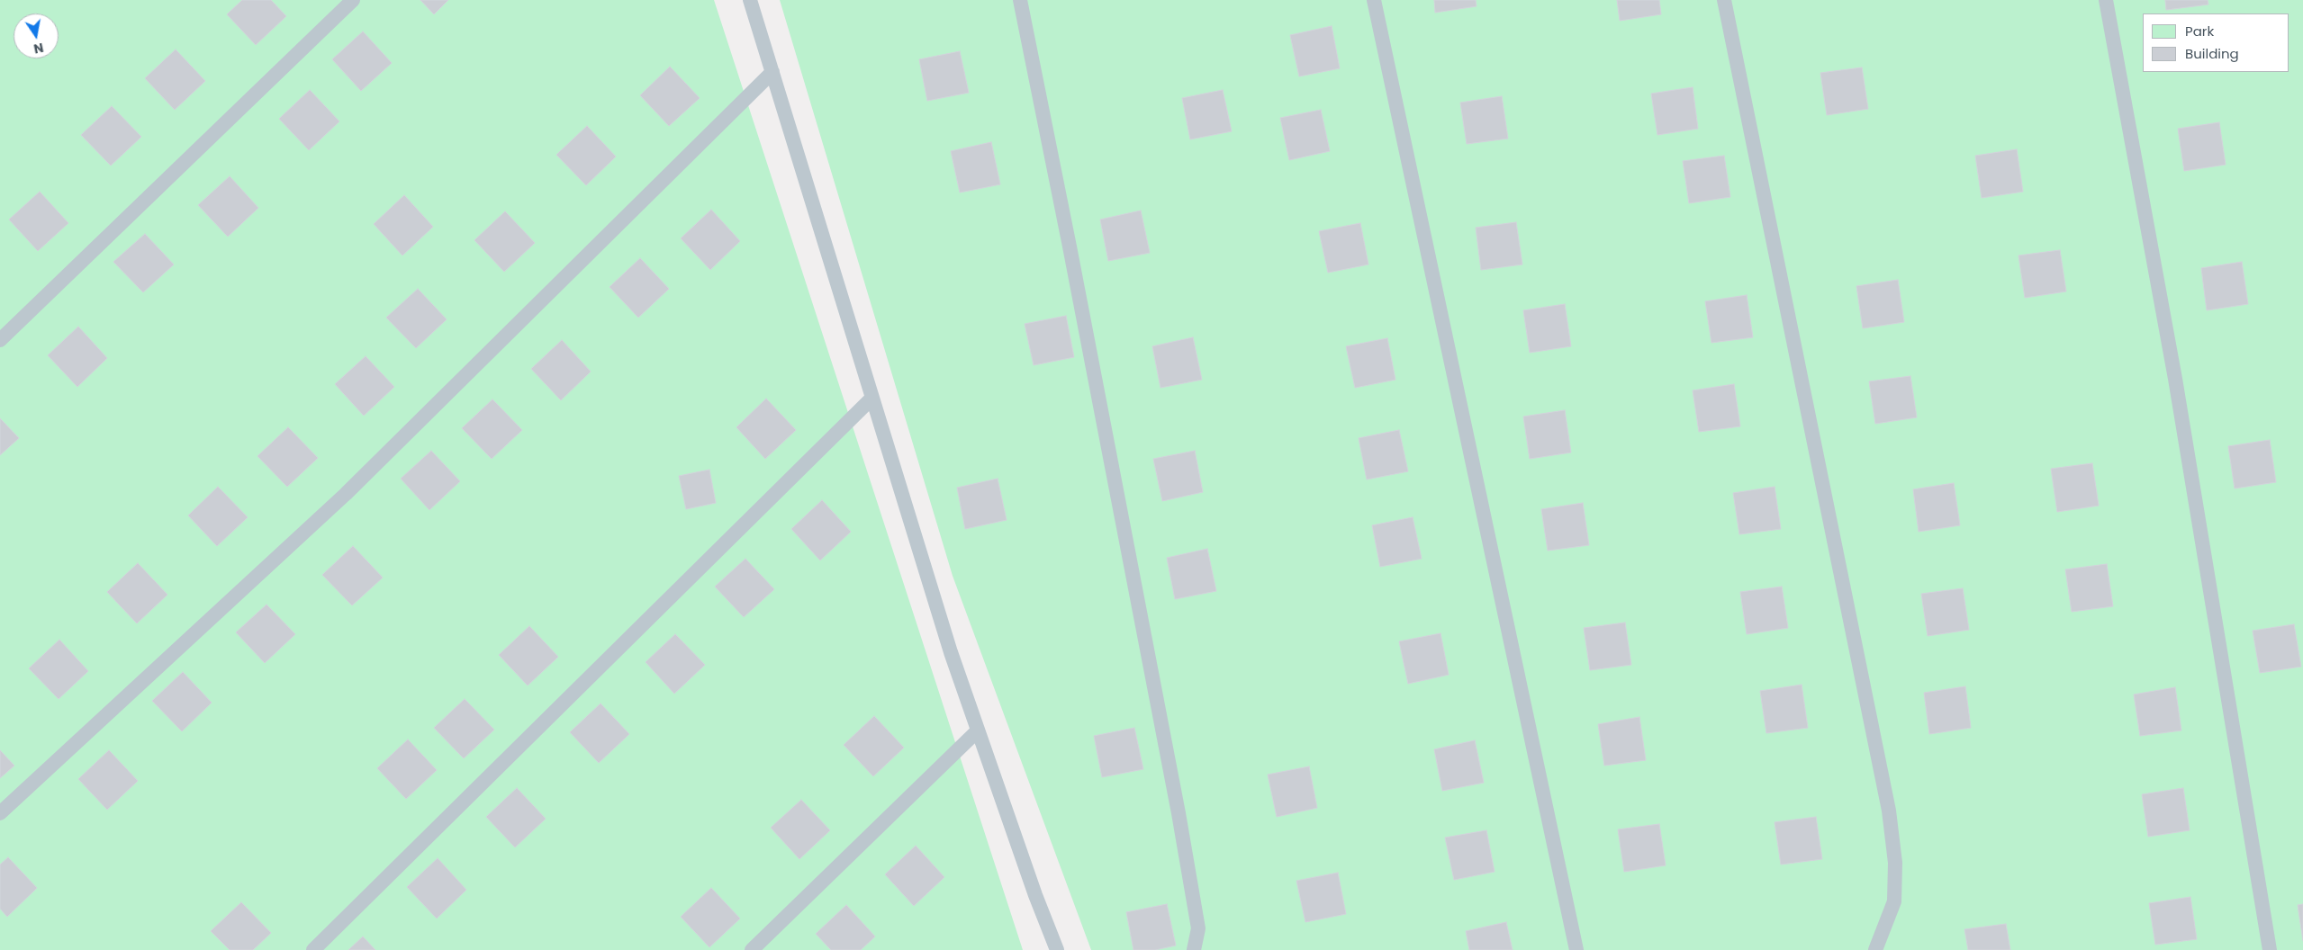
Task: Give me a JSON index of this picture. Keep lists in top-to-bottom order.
{
  "legend": ["Park", "Building"],
  "north": "bottom"
}
